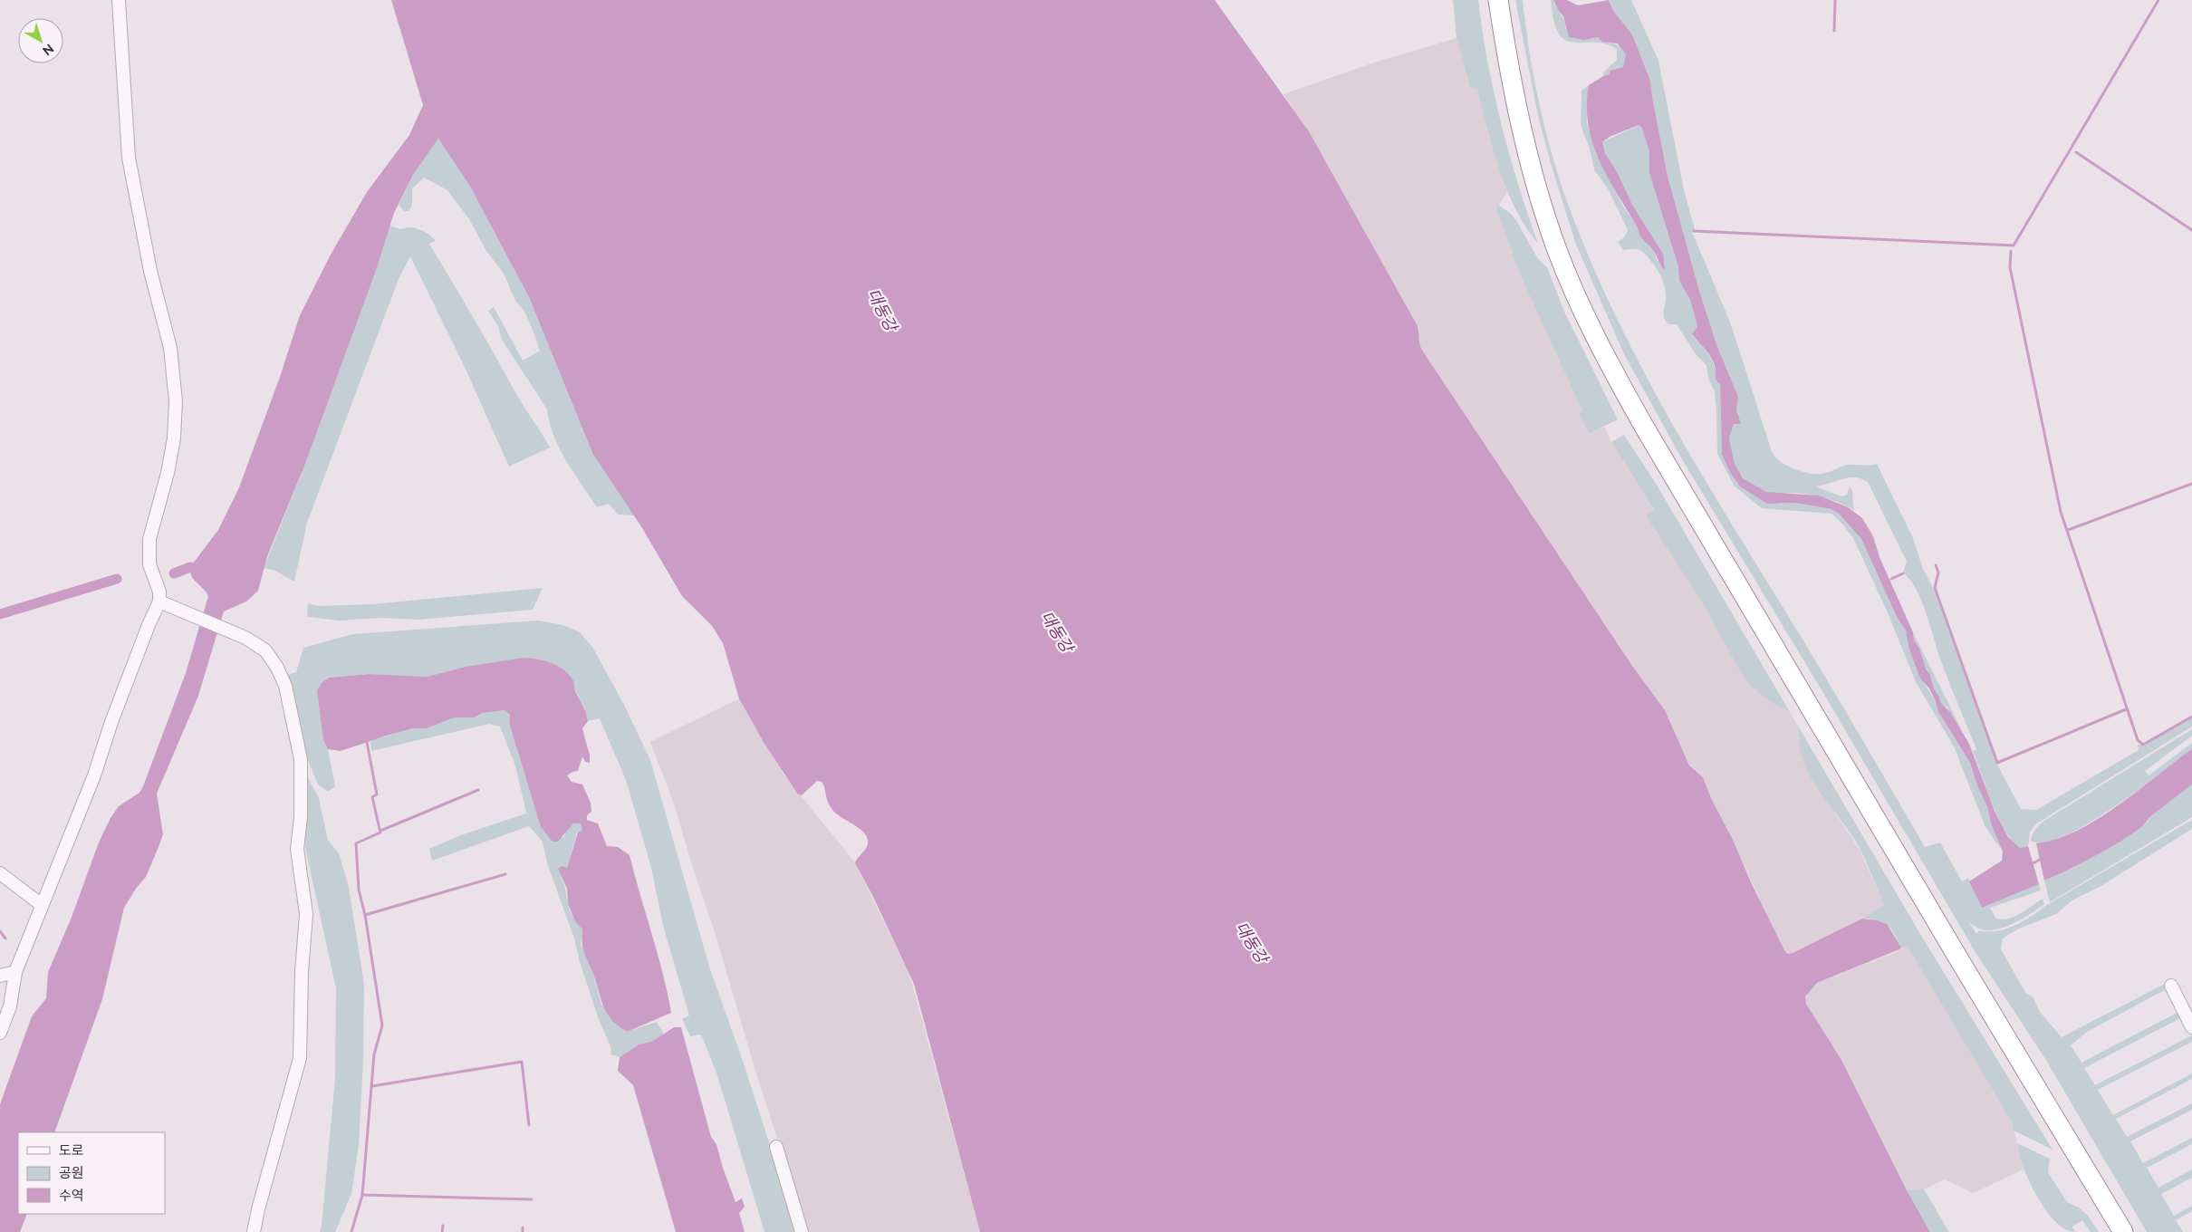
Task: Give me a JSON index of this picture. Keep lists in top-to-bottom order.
{
  "water": ["대동강"],
  "legend": ["도로", "공원", "수역"],
  "north": "bottom right"
}
